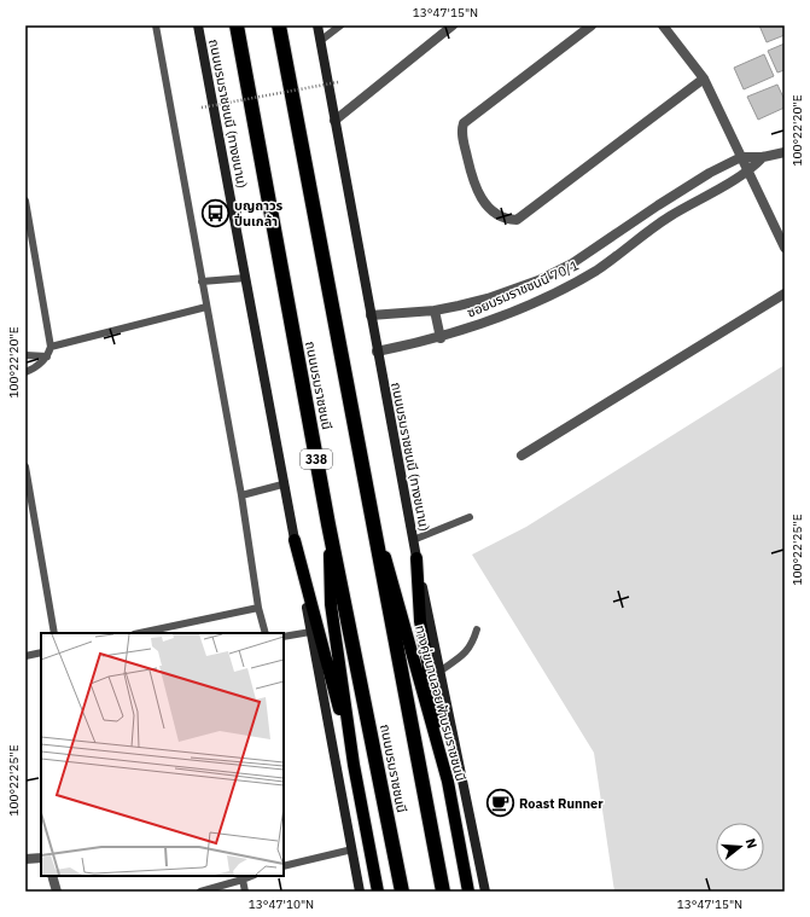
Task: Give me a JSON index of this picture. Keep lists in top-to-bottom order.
{
  "streets": {
    "highway": ["ถนนบรมราชชนนี", "338"],
    "main road": ["ถนนบรมราชชนนี (ทางขนาน)", "ทางคู่ขนานลอยฟ้าบรมราชชนนี"],
    "street": ["ซอยบรมราชชนนี 70/1"]
  },
  "crossings": [
    ["ถนนบรมราชชนนี (ทางขนาน)", "ซอยบรมราชชนนี 70/1"],
    ["ถนนบรมราชชนนี", "338"],
    ["ถนนบรมราชชนนี", "ทางคู่ขนานลอยฟ้าบรมราชชนนี"]
  ],
  "places": {
    "bus stop": ["บุญถาวร ปิ่นเกล้า"],
    "cafe": ["Roast Runner"]
  },
  "north": "right",
  "coordinates": [
    "13°47'15\"N",
    "100°22'20\"E",
    "100°22'25\"E",
    "13°47'10\"N"
  ]
}
